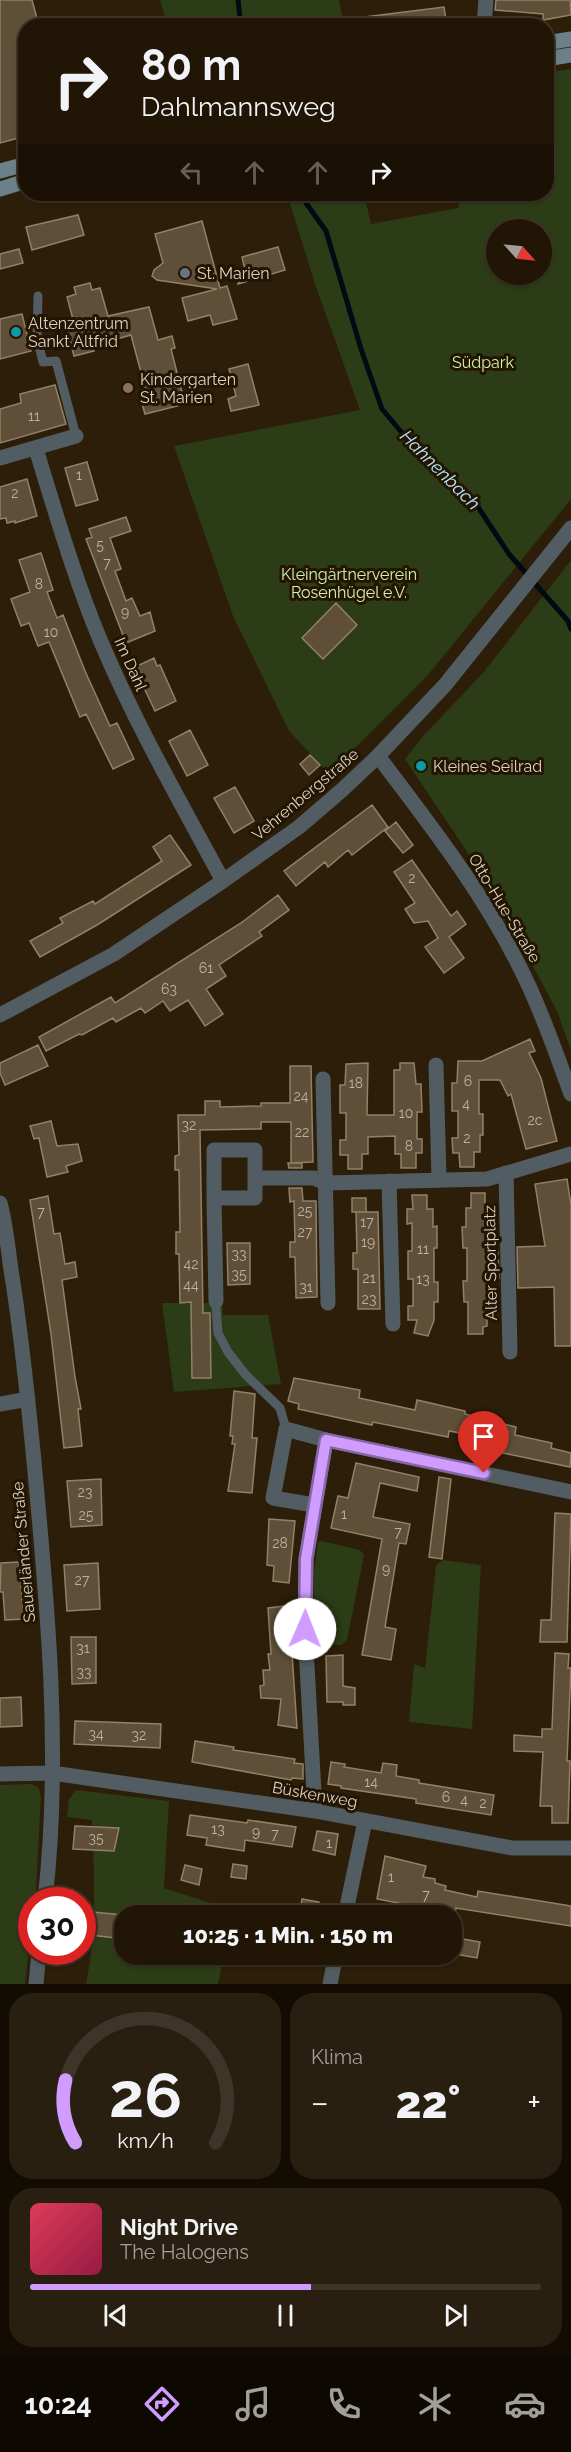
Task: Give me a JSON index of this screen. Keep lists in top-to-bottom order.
{
  "streets": {
    "street": [
      "Im Dahl",
      "Vehrenbergstraße",
      "Otto-Hue-Straße",
      "Alter Sportplatz",
      "Sauerländer Straße",
      "Büskenweg"
    ]
  },
  "crossings": [
    ["Im Dahl", "Vehrenbergstraße"],
    ["Vehrenbergstraße", "Otto-Hue-Straße"],
    ["Sauerländer Straße", "Büskenweg"]
  ],
  "water": ["Hahnenbach"],
  "parks": ["Südpark", "Kleingärtnerverein Rosenhügel e.V."],
  "places": [
    "St. Marien",
    "Altenzentrum Sankt Altfrid",
    "Kindergarten St. Marien",
    "Kleines Seilrad"
  ],
  "house_numbers": [
    "11",
    "1",
    "2",
    "5",
    "7",
    "8",
    "9",
    "10",
    "2",
    "61",
    "63",
    "6",
    "18",
    "24",
    "4",
    "10",
    "2c",
    "32",
    "22",
    "2",
    "8",
    "25",
    "7",
    "17",
    "27",
    "19",
    "11",
    "33",
    "42",
    "35",
    "21",
    "13",
    "44",
    "31",
    "23",
    "23",
    "1",
    "25",
    "7",
    "28",
    "9",
    "27",
    "31",
    "33",
    "34",
    "32",
    "14",
    "6",
    "4",
    "2",
    "13",
    "9",
    "7",
    "35",
    "1",
    "1",
    "7"
  ],
  "north": "bottom right",
  "page": {
    "turn": ["80 m", "Dahlmannsweg"],
    "limit": "30",
    "trip": "10:25 · 1 Min. · 150 m",
    "tile": "Klima",
    "heat": ["−", "22°", "+"],
    "song": ["Night Drive", "The Halogens"],
    "tabs": "10:24",
    "gauge": ["26", "km/h"]
  }
}
